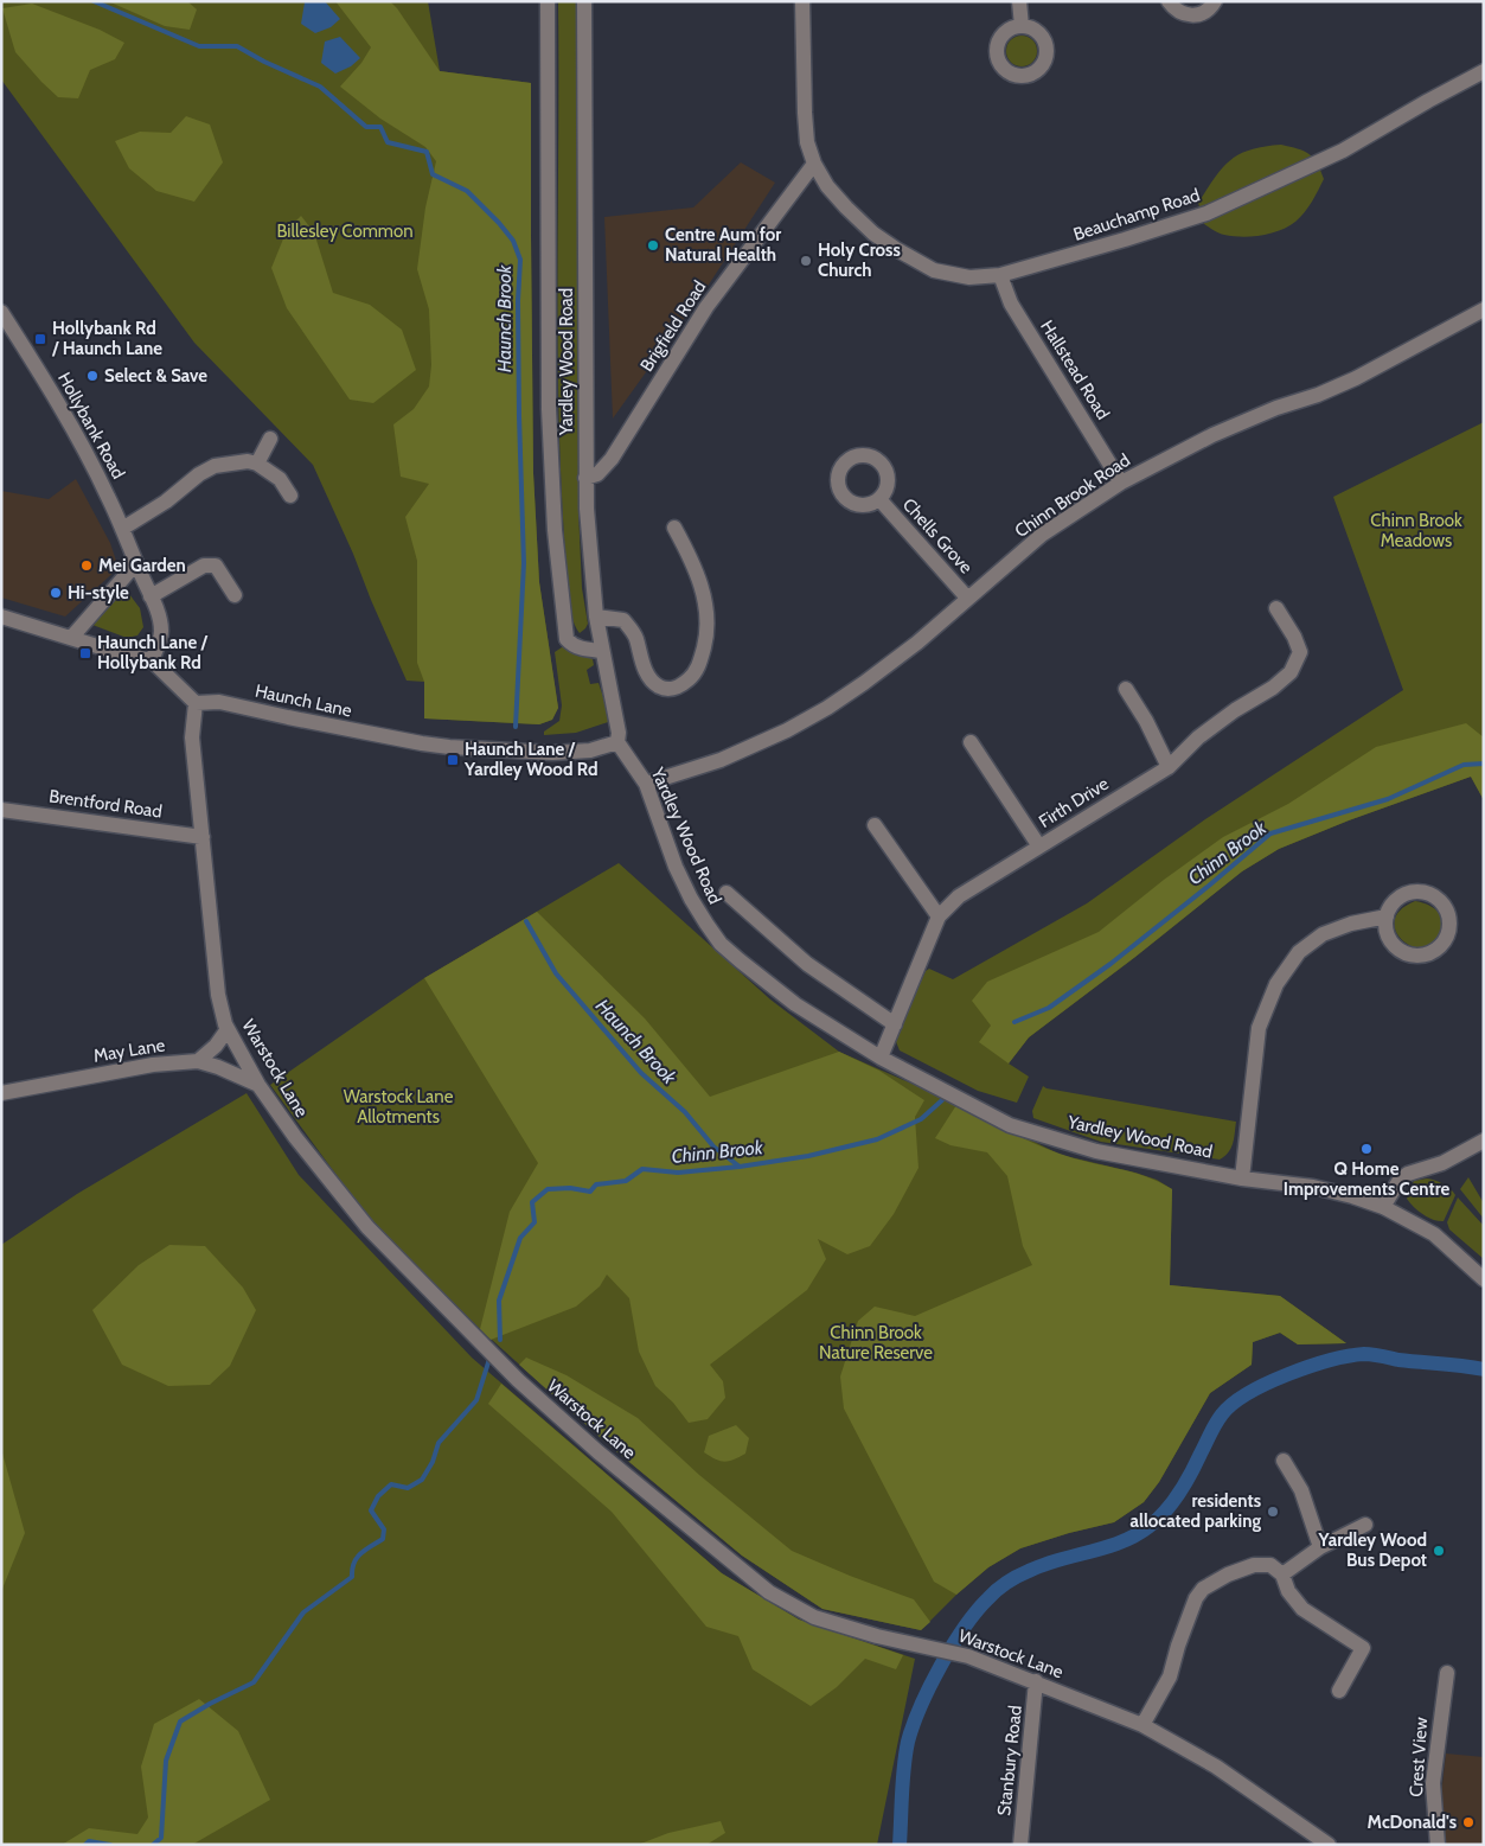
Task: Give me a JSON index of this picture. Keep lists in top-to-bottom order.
{
  "streets": {
    "street": [
      "Beauchamp Road",
      "Brigfield Road",
      "Yardley Wood Road",
      "Hallstead Road",
      "Hollybank Road",
      "Chinn Brook Road",
      "Chells Grove",
      "Haunch Lane",
      "Firth Drive",
      "Brentford Road",
      "May Lane",
      "Warstock Lane",
      "Crest View",
      "Stanbury Road"
    ]
  },
  "crossings": [
    ["Beauchamp Road", "Brigfield Road"],
    ["Beauchamp Road", "Hallstead Road"],
    ["Brigfield Road", "Yardley Wood Road"],
    ["Yardley Wood Road", "Chinn Brook Road"],
    ["Yardley Wood Road", "Haunch Lane"],
    ["Yardley Wood Road", "Firth Drive"],
    ["Hallstead Road", "Chinn Brook Road"],
    ["Chinn Brook Road", "Chells Grove"],
    ["Haunch Lane", "Warstock Lane"],
    ["Brentford Road", "Warstock Lane"],
    ["May Lane", "Warstock Lane"],
    ["Warstock Lane", "Stanbury Road"]
  ],
  "water": ["Haunch Brook", "Chinn Brook"],
  "parks": [
    "Billesley Common",
    "Chinn Brook Meadows",
    "Warstock Lane Allotments",
    "Chinn Brook Nature Reserve"
  ],
  "places": {
    "other": [
      "Centre Aum for Natural Health",
      "Holy Cross Church",
      "Select & Save",
      "Mei Garden",
      "Hi-style",
      "Q Home Improvements Centre",
      "residents allocated parking",
      "Yardley Wood Bus Depot",
      "McDonald's"
    ],
    "transit": ["Hollybank Rd / Haunch Lane", "Haunch Lane / Hollybank Rd", "Haunch Lane / Yardley Wood Rd"]
  }
}
